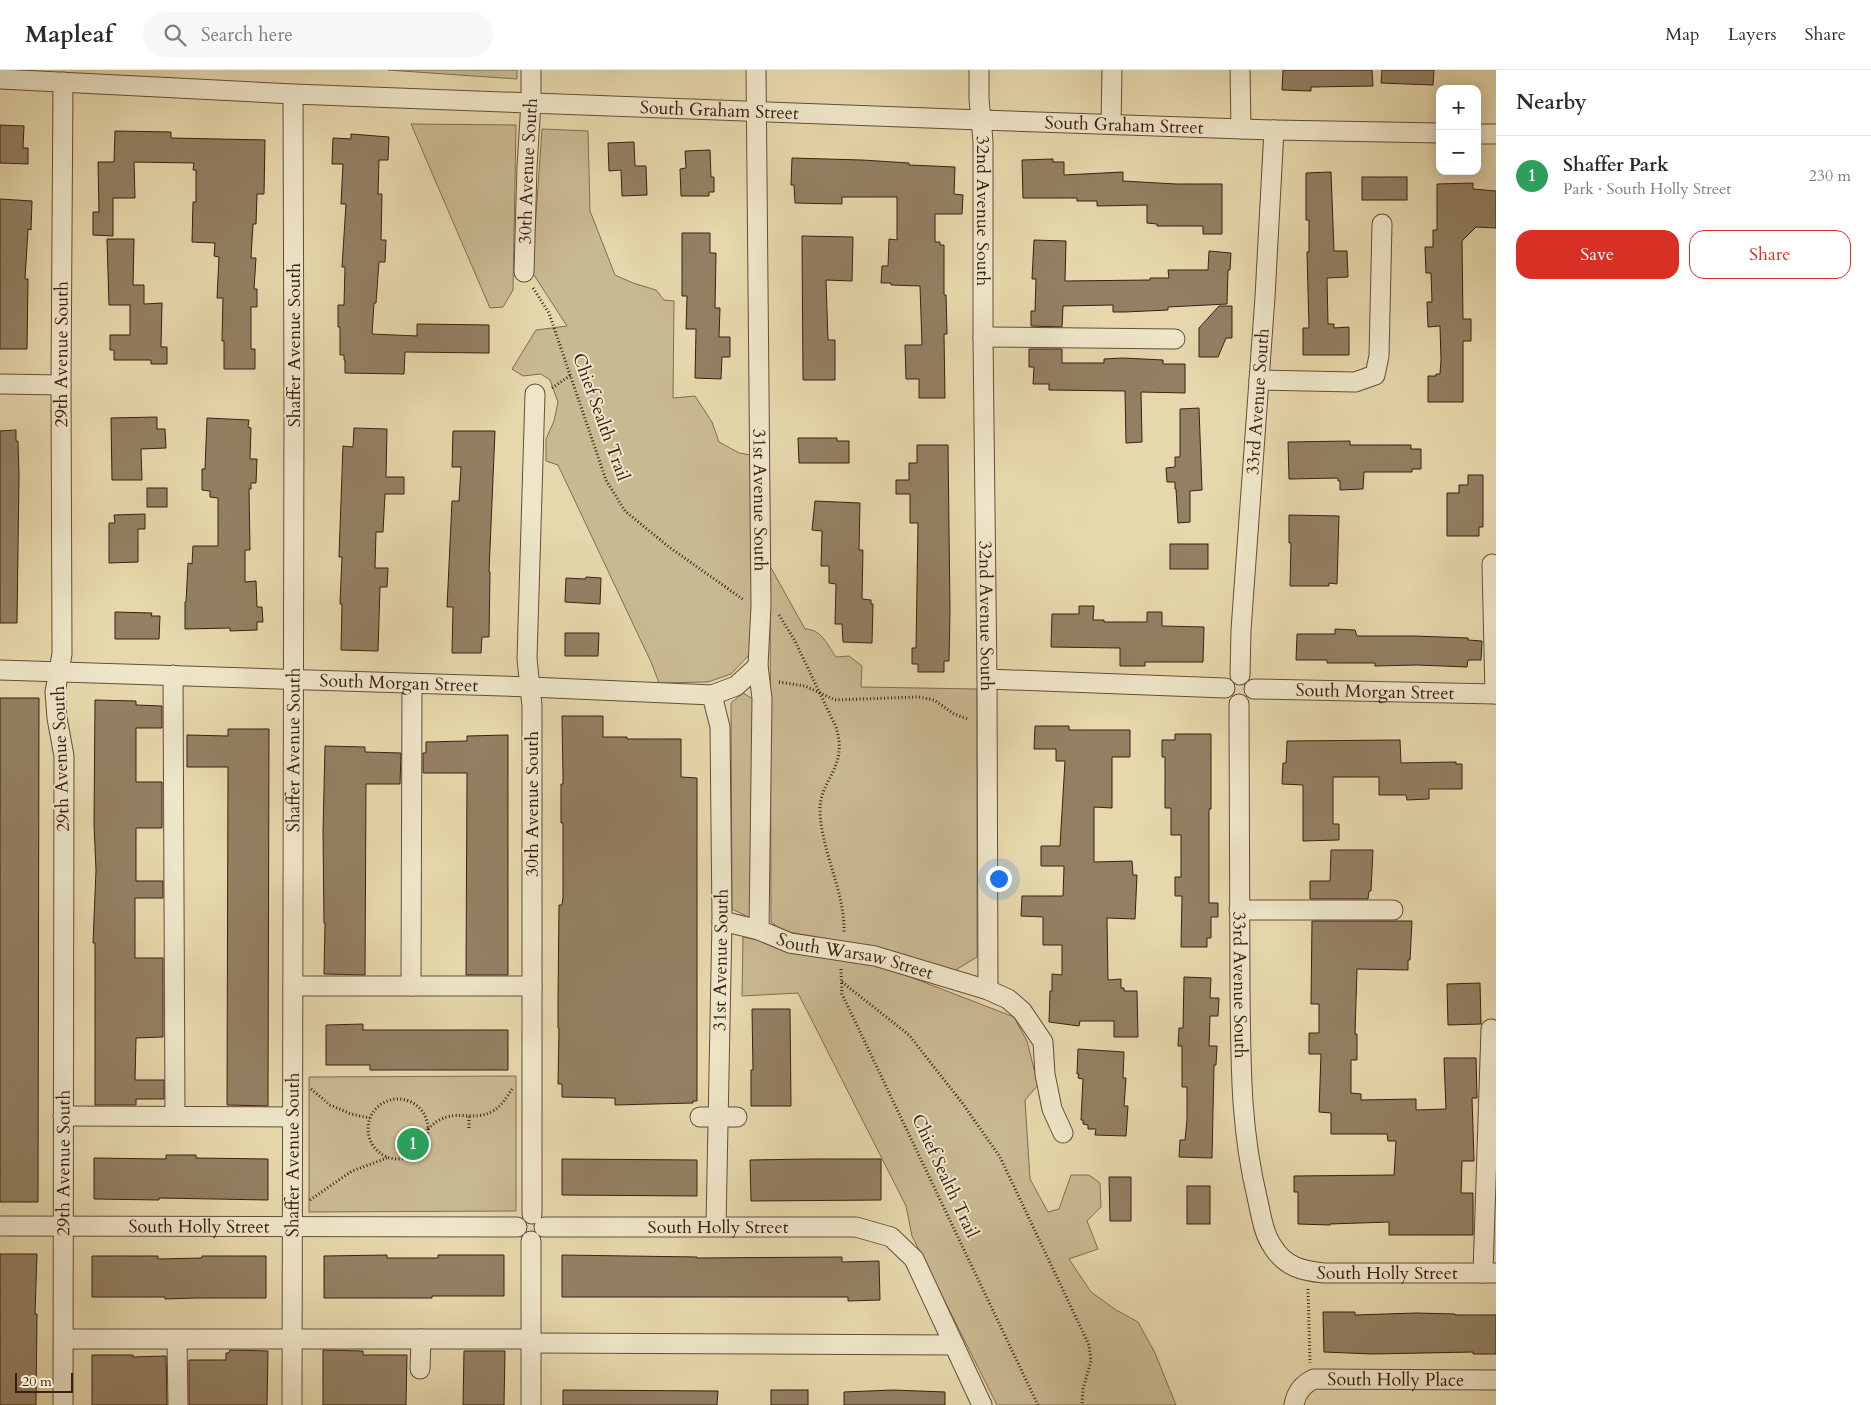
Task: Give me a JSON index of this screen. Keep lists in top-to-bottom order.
{
  "streets": {
    "street": [
      "South Graham Street",
      "30th Avenue South",
      "32nd Avenue South",
      "Shaffer Avenue South",
      "29th Avenue South",
      "33rd Avenue South",
      "31st Avenue South",
      "South Morgan Street",
      "South Warsaw Street",
      "South Holly Street",
      "South Holly Place"
    ],
    "path": ["Chief Sealth Trail"]
  },
  "crossings": [
    ["South Graham Street", "30th Avenue South"],
    ["South Graham Street", "32nd Avenue South"],
    ["South Graham Street", "Shaffer Avenue South"],
    ["South Graham Street", "29th Avenue South"],
    ["South Graham Street", "33rd Avenue South"],
    ["South Graham Street", "31st Avenue South"],
    ["30th Avenue South", "Chief Sealth Trail"],
    ["30th Avenue South", "South Morgan Street"],
    ["30th Avenue South", "South Holly Street"],
    ["32nd Avenue South", "South Warsaw Street"],
    ["Shaffer Avenue South", "South Morgan Street"],
    ["Shaffer Avenue South", "South Holly Street"],
    ["29th Avenue South", "South Morgan Street"],
    ["29th Avenue South", "South Holly Street"],
    ["33rd Avenue South", "South Morgan Street"],
    ["33rd Avenue South", "South Holly Street"],
    ["31st Avenue South", "South Morgan Street"],
    ["31st Avenue South", "South Warsaw Street"],
    ["31st Avenue South", "South Holly Street"]
  ],
  "scale_bar": "20 m",
  "page": {
    "header": "Mapleaf",
    "search": "Search here",
    "nav": ["Map", "Layers", "Share"],
    "heading": "Nearby",
    "map_buttons": ["+", "−"],
    "list": [
      {
        "mark": "1",
        "name": "Shaffer Park",
        "note": "Park · South Holly Street",
        "value": "230 m"
      }
    ],
    "buttons": ["Save", "Share"],
    "pins": "1",
    "scale": "20 m"
  }
}
